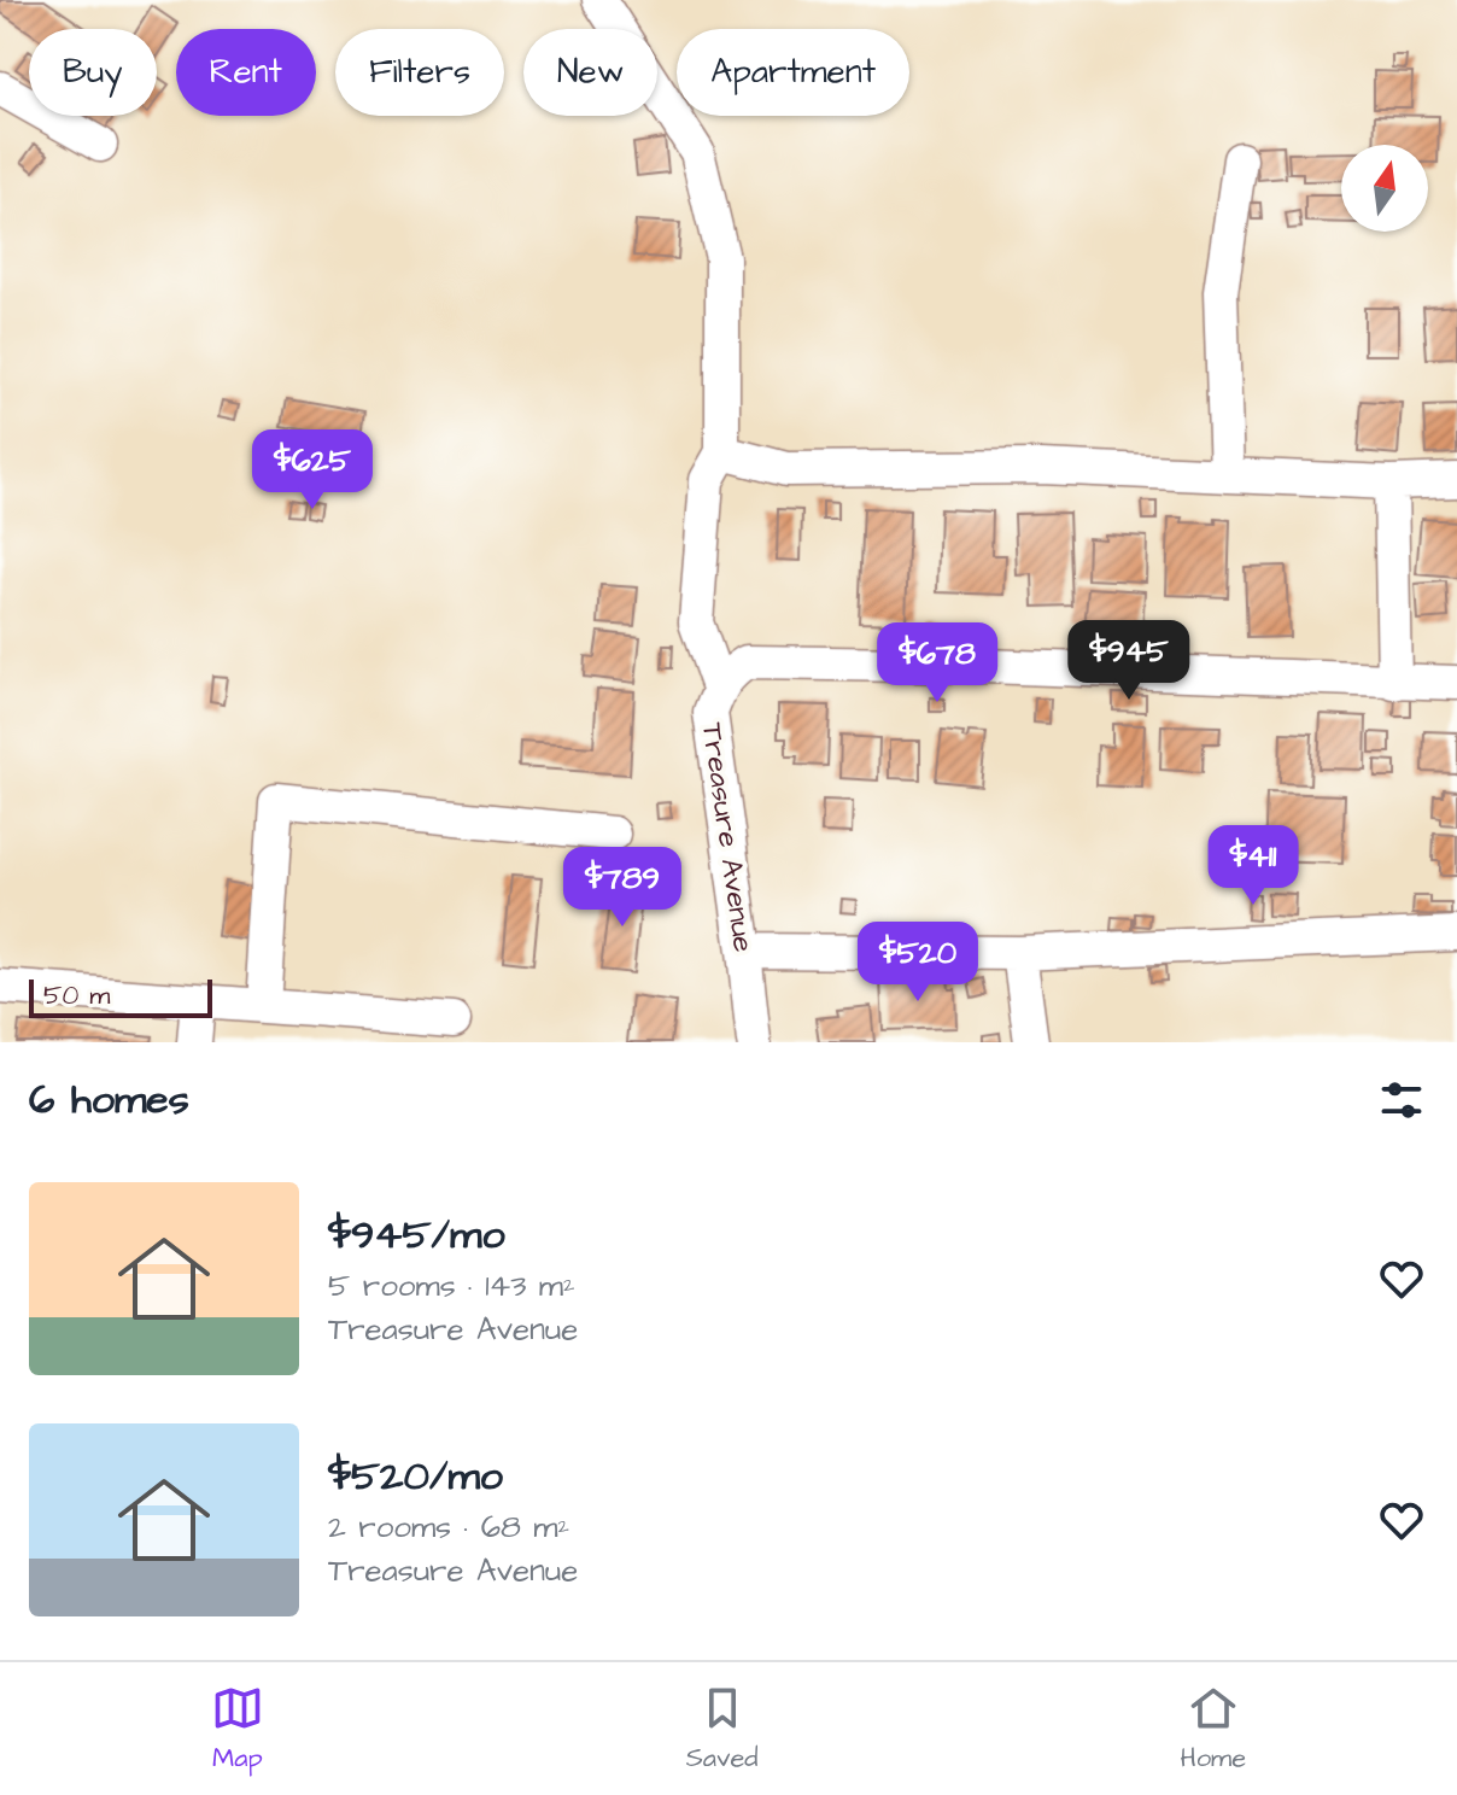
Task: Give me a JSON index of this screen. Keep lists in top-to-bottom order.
{
  "streets": {
    "street": ["Treasure Avenue"]
  },
  "scale_bar": "50 m",
  "north": "top",
  "page": {
    "chip": [
      "Buy",
      "Rent",
      "Filters",
      "New",
      "Apartment"
    ],
    "price": [
      "$625",
      "$945",
      "$678",
      "$411",
      "$789",
      "$520"
    ],
    "scale": "50 m",
    "heading": "6 homes",
    "list": [
      {
        "name": "$945/mo",
        "note": "5 rooms · 143 m² · Treasure Avenue"
      },
      {
        "name": "$520/mo",
        "note": "2 rooms · 68 m² · Treasure Avenue"
      }
    ],
    "tabs": ["Map", "Saved", "Home"]
  }
}
